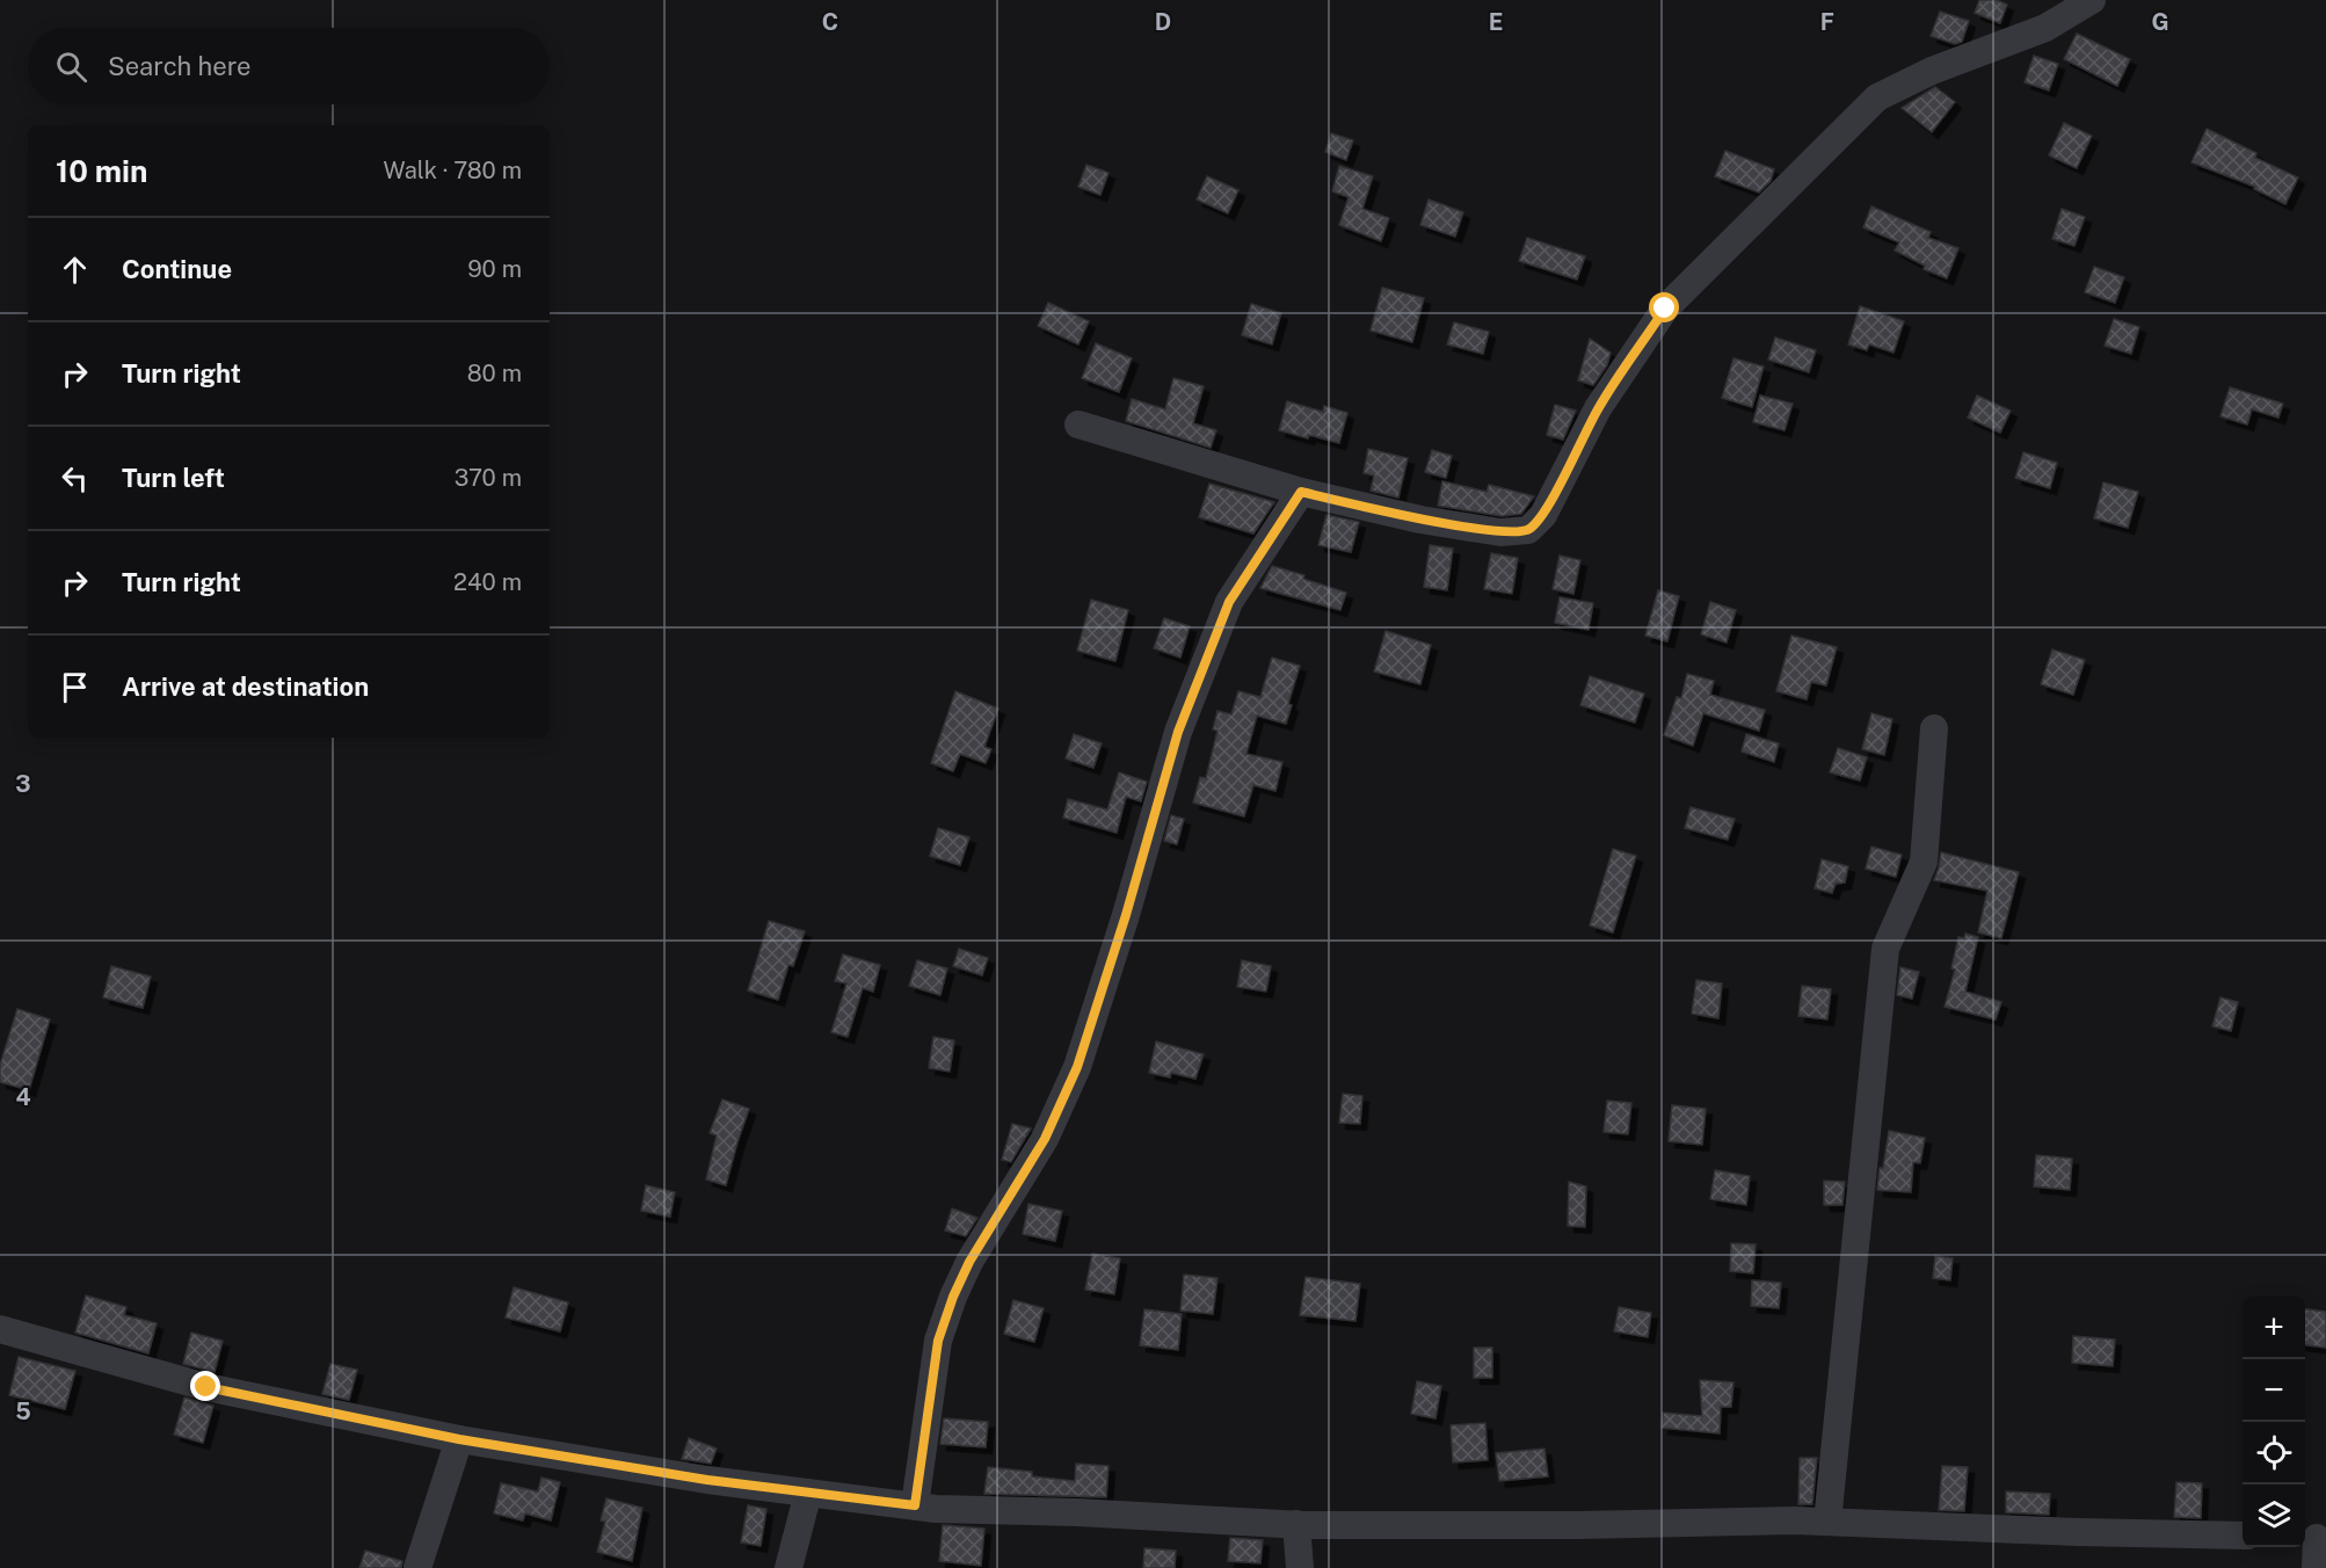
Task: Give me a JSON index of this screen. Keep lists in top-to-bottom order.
{
  "page": {
    "search": "Search here",
    "heading": ["10 min", "Walk · 780 m"],
    "list": [
      ["Continue", "90 m"],
      ["Turn right", "80 m"],
      ["Turn left", "370 m"],
      ["Turn right", "240 m"],
      "Arrive at destination"
    ],
    "map_buttons": ["+", "−"]
  },
  "grid": {
    "columns": [
      "C",
      "D",
      "E",
      "F",
      "G"
    ],
    "rows": ["3", "4", "5"]
  }
}
